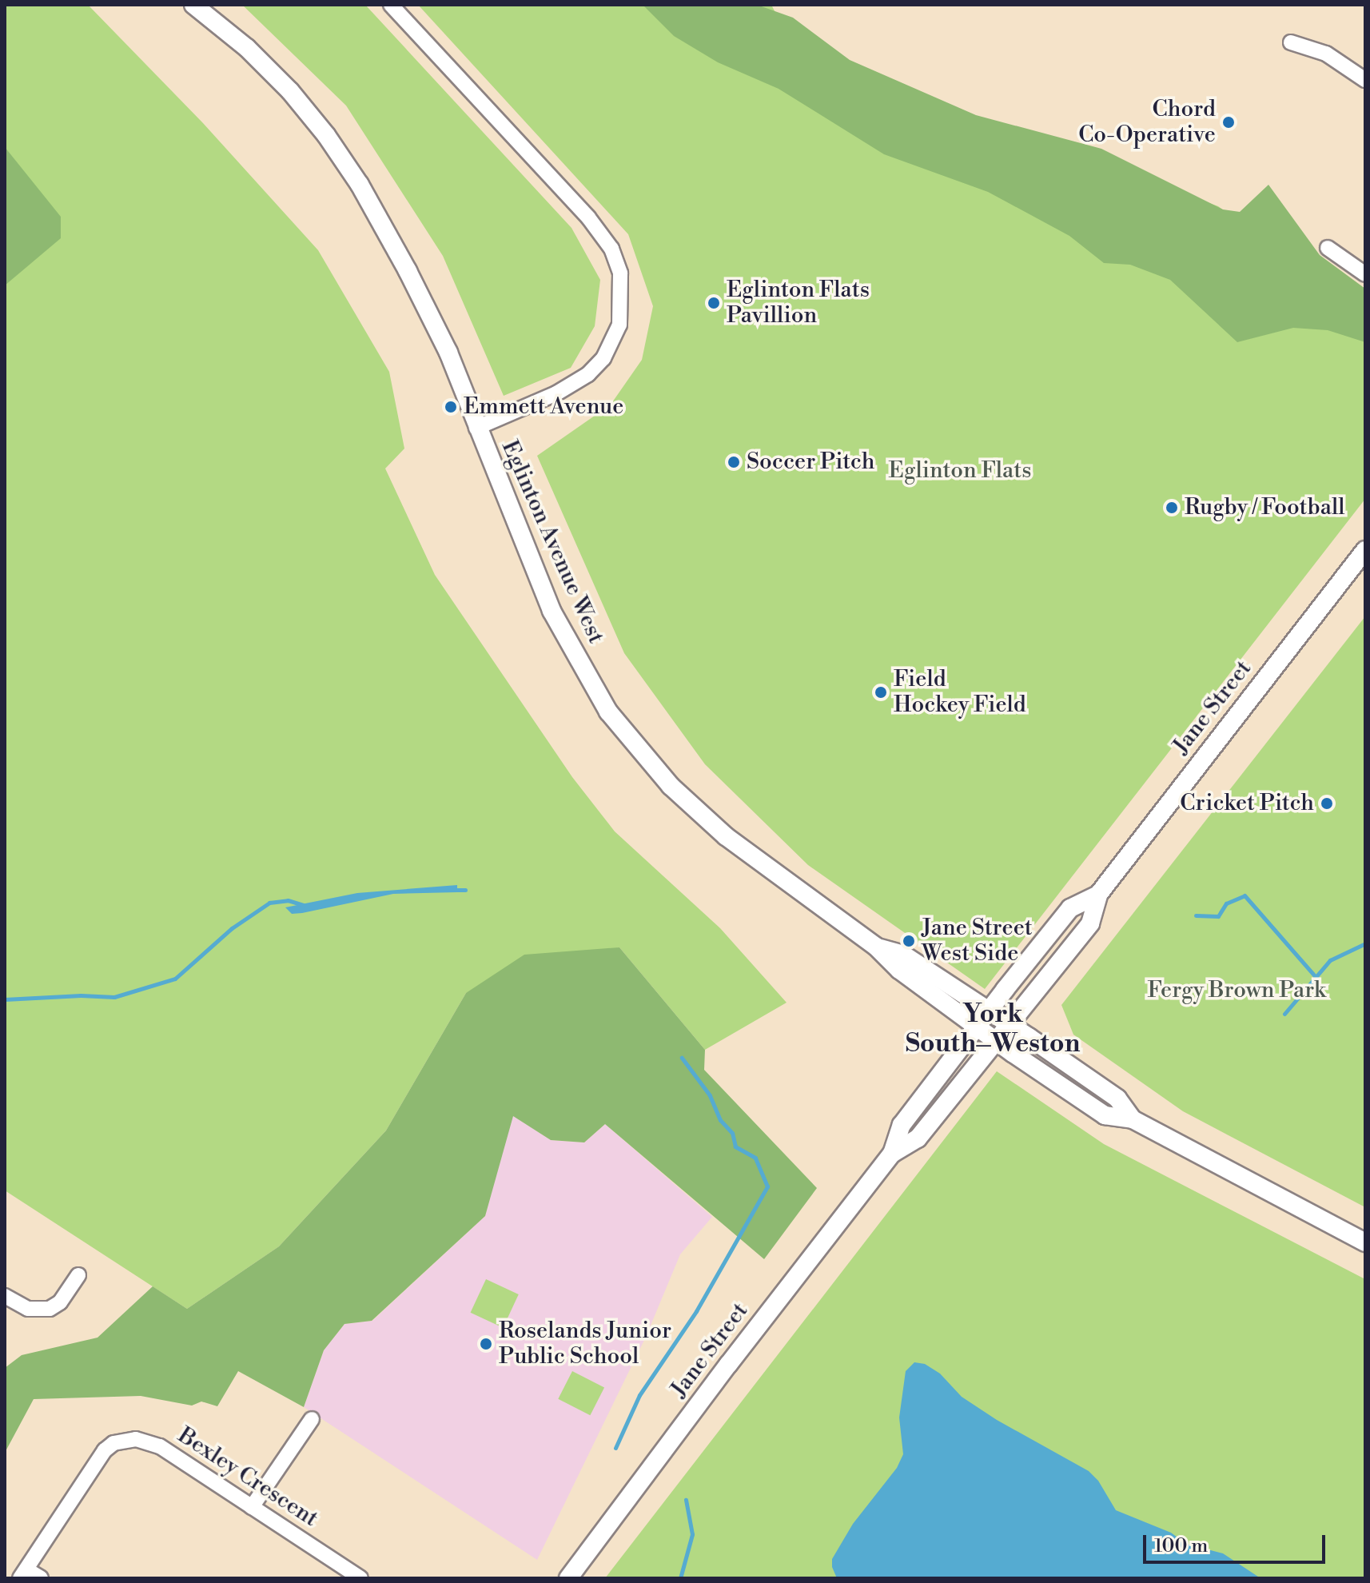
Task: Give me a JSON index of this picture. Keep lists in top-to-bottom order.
{
  "streets": {
    "main road": ["Eglinton Avenue West", "Jane Street"],
    "street": ["Bexley Crescent"]
  },
  "crossings": [
    ["Eglinton Avenue West", "Jane Street"]
  ],
  "districts": ["York South–Weston"],
  "parks": ["Eglinton Flats", "Fergy Brown Park"],
  "places": [
    "Chord Co-Operative",
    "Eglinton Flats Pavillion",
    "Emmett Avenue",
    "Soccer Pitch",
    "Rugby / Football",
    "Field Hockey Field",
    "Cricket Pitch",
    "Jane Street West Side",
    "Roselands Junior Public School"
  ],
  "scale_bar": "100 m"
}
